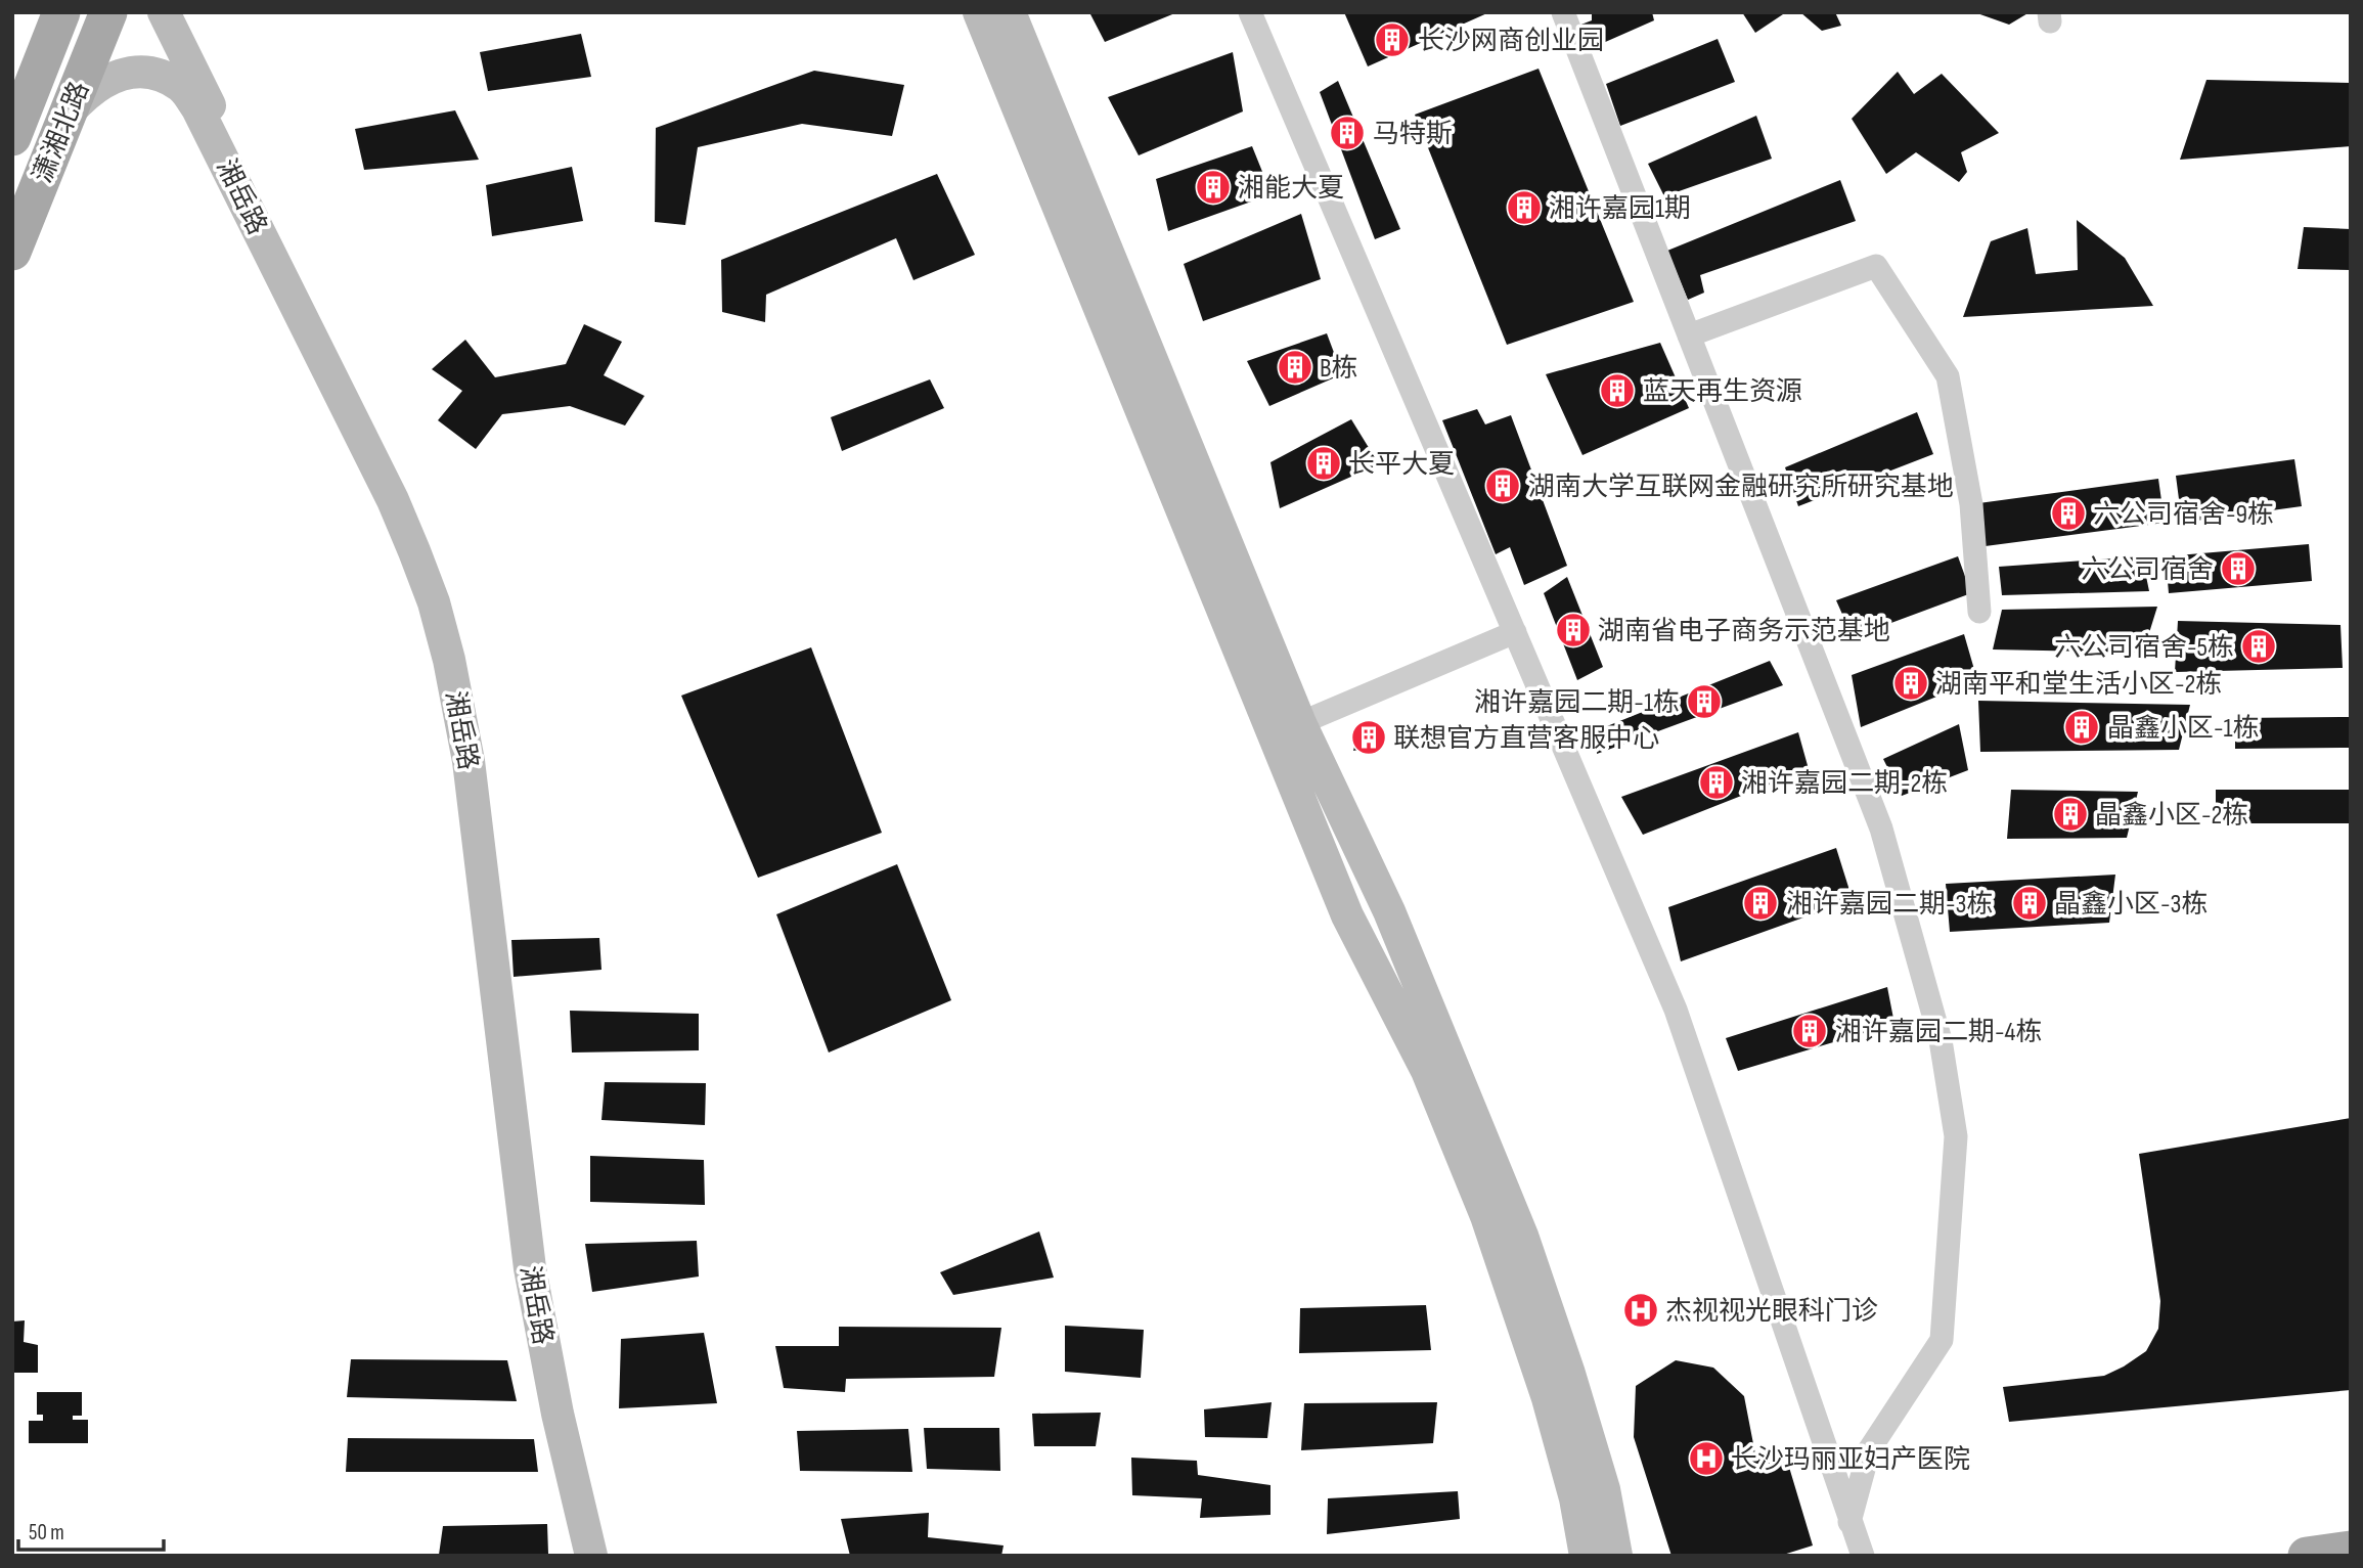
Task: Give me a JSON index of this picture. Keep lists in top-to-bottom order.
{
  "streets": {
    "main road": ["潇湘北路", "湘岳路"]
  },
  "crossings": [
    ["潇湘北路", "湘岳路"]
  ],
  "places": {
    "building": [
      "长沙网商创业园",
      "马特斯",
      "湘能大夏",
      "湘许嘉园1期",
      "B栋",
      "蓝天再生资源",
      "长平大夏",
      "湖南大学互联网金融研究所研究基地",
      "六公司宿舍-9栋",
      "六公司宿舍",
      "湖南省电子商务示范基地",
      "六公司宿舍-5栋",
      "湖南平和堂生活小区-2栋",
      "湘许嘉园二期-1栋",
      "晶鑫小区-1栋",
      "联想官方直营客服中心",
      "湘许嘉园二期-2栋",
      "晶鑫小区-2栋",
      "湘许嘉园二期-3栋",
      "晶鑫小区-3栋",
      "湘许嘉园二期-4栋"
    ],
    "hospital": ["杰视视光眼科门诊", "长沙玛丽亚妇产医院"]
  },
  "scale_bar": "50 m"
}
